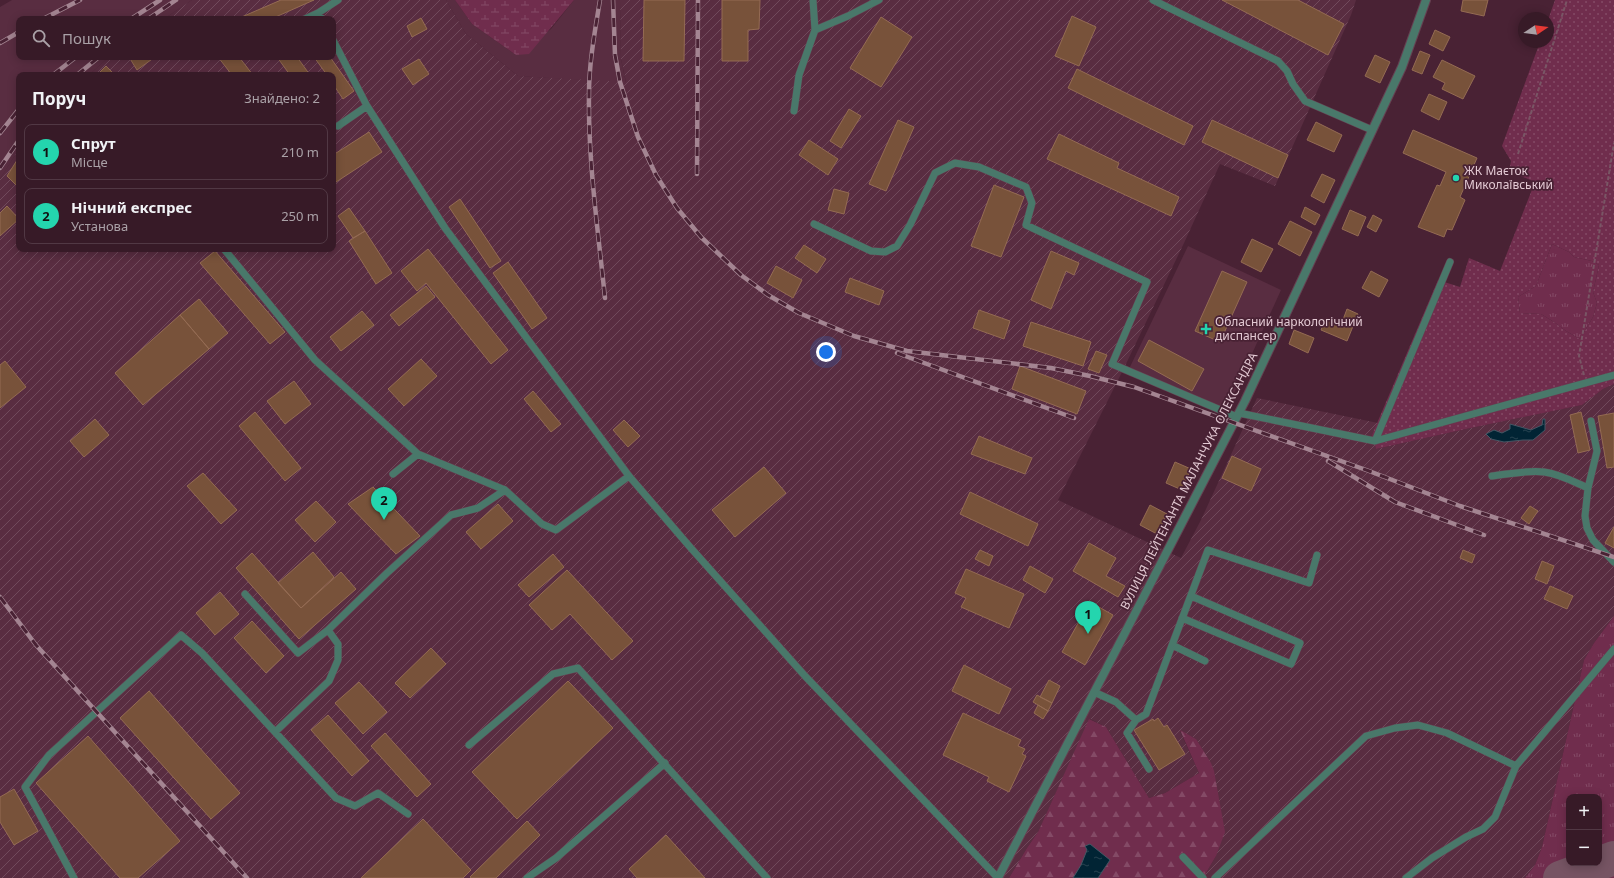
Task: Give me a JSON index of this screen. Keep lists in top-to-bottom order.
{
  "streets": {
    "street": ["ВУЛИЦЯ ЛЕЙТЕНАНТА МАЛАНЧУКА ОЛЕКСАНДРА"]
  },
  "places": {
    "other": ["ЖК Маєток Миколаївський"],
    "health": ["Обласний наркологічний диспансер"]
  },
  "north": "right",
  "page": {
    "search": "Пошук",
    "heading": ["Поруч", "Знайдено: 2"],
    "list": [
      {
        "mark": "1",
        "name": "Спрут",
        "note": "Місце",
        "value": "210 m"
      },
      {
        "mark": "2",
        "name": "Нічний експрес",
        "note": "Установа",
        "value": "250 m"
      }
    ],
    "pins": ["2", "1"],
    "map_buttons": ["+", "−"]
  }
}
